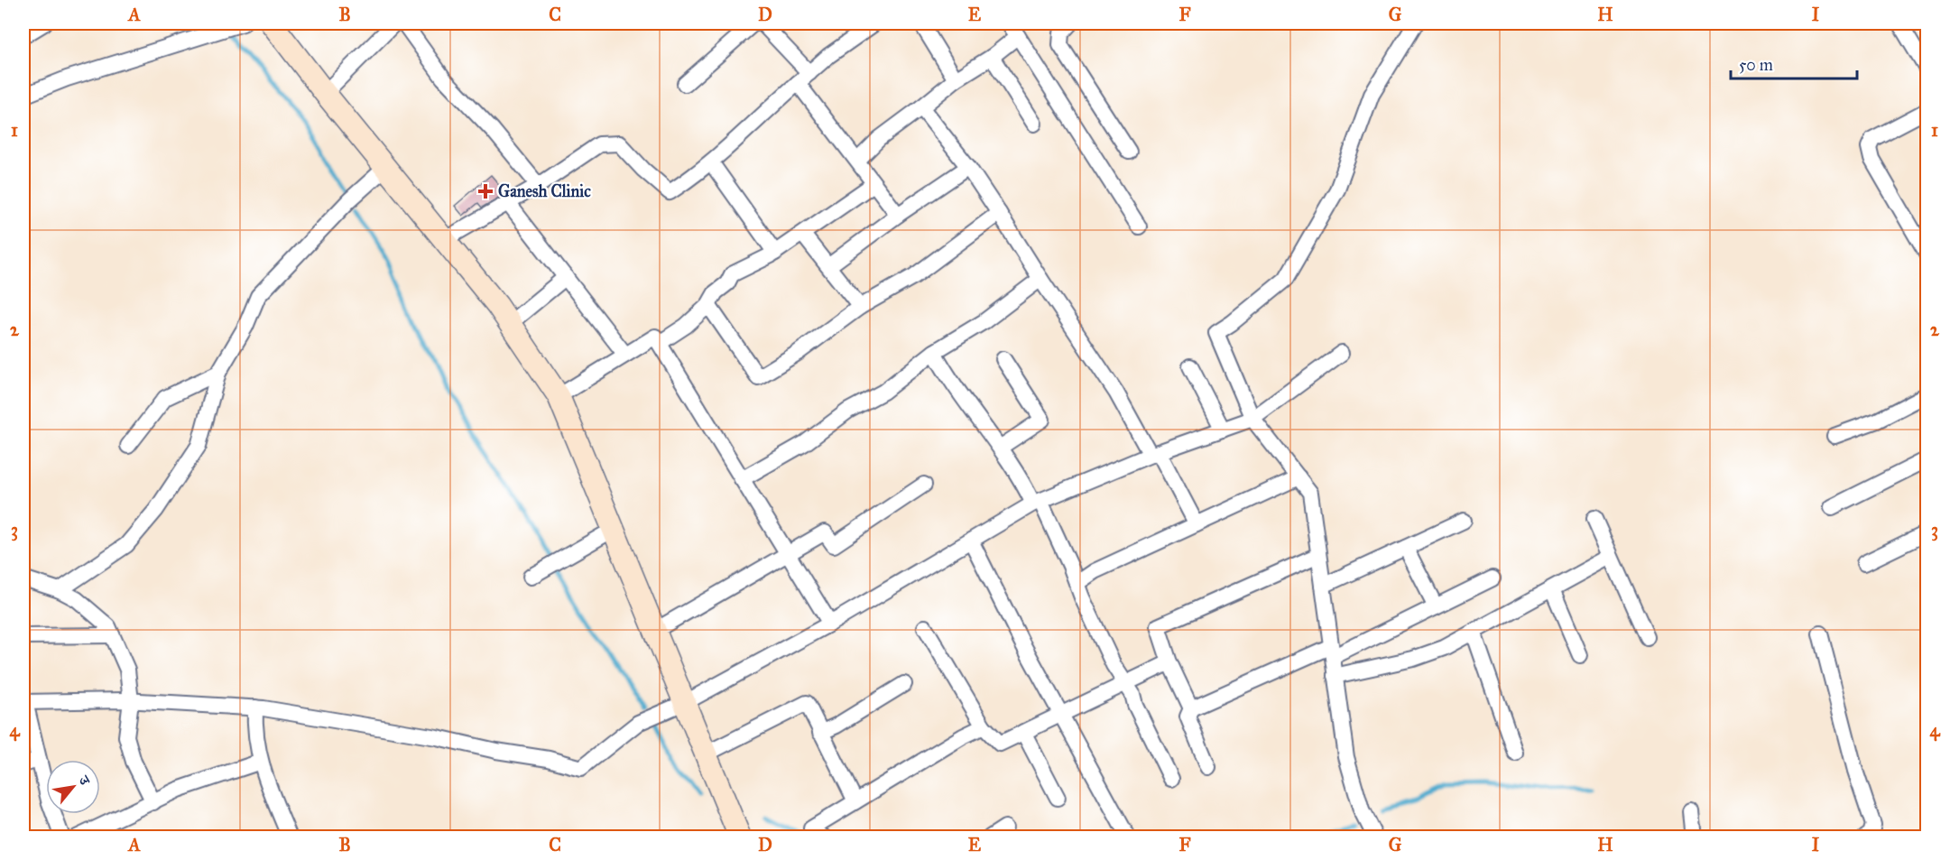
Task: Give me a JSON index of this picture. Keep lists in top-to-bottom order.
{
  "places": {
    "health": ["Ganesh Clinic"]
  },
  "scale_bar": "50 m",
  "north": "top right",
  "grid": {
    "columns": [
      "A",
      "B",
      "C",
      "D",
      "E",
      "F",
      "G",
      "H",
      "I"
    ],
    "rows": [
      "1",
      "2",
      "3",
      "4"
    ]
  }
}
